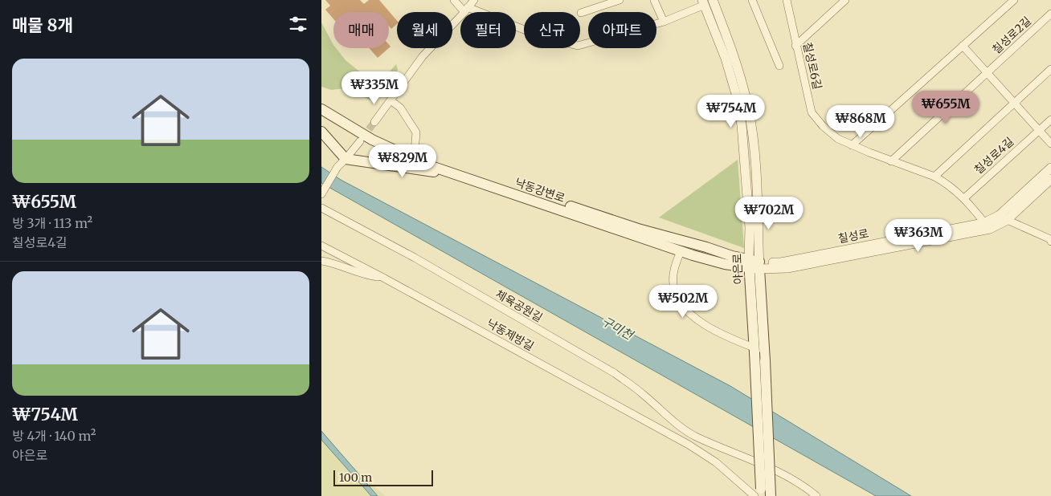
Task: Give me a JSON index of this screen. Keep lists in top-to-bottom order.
{
  "streets": {
    "main road": ["낙동강변로", "야은로"],
    "street": [
      "칠성로2길",
      "칠성로6길",
      "칠성로4길",
      "칠성로",
      "체육공원길",
      "낙동제방길"
    ]
  },
  "crossings": [
    ["칠성로6길", "칠성로4길"],
    ["칠성로6길", "칠성로"],
    ["낙동강변로", "칠성로"],
    ["낙동강변로", "야은로"],
    ["칠성로", "야은로"],
    ["야은로", "낙동제방길"]
  ],
  "water": ["구미천"],
  "scale_bar": "100 m",
  "page": {
    "heading": "매물 8개",
    "chip": [
      "매매",
      "월세",
      "필터",
      "신규",
      "아파트"
    ],
    "list": [
      {
        "name": "₩655M",
        "note": "방 3개 · 113 m² · 칠성로4길"
      },
      {
        "name": "₩754M",
        "note": "방 4개 · 140 m² · 야은로"
      }
    ],
    "price": [
      "₩335M",
      "₩655M",
      "₩754M",
      "₩868M",
      "₩829M",
      "₩702M",
      "₩363M",
      "₩502M"
    ],
    "scale": "100 m"
  }
}
